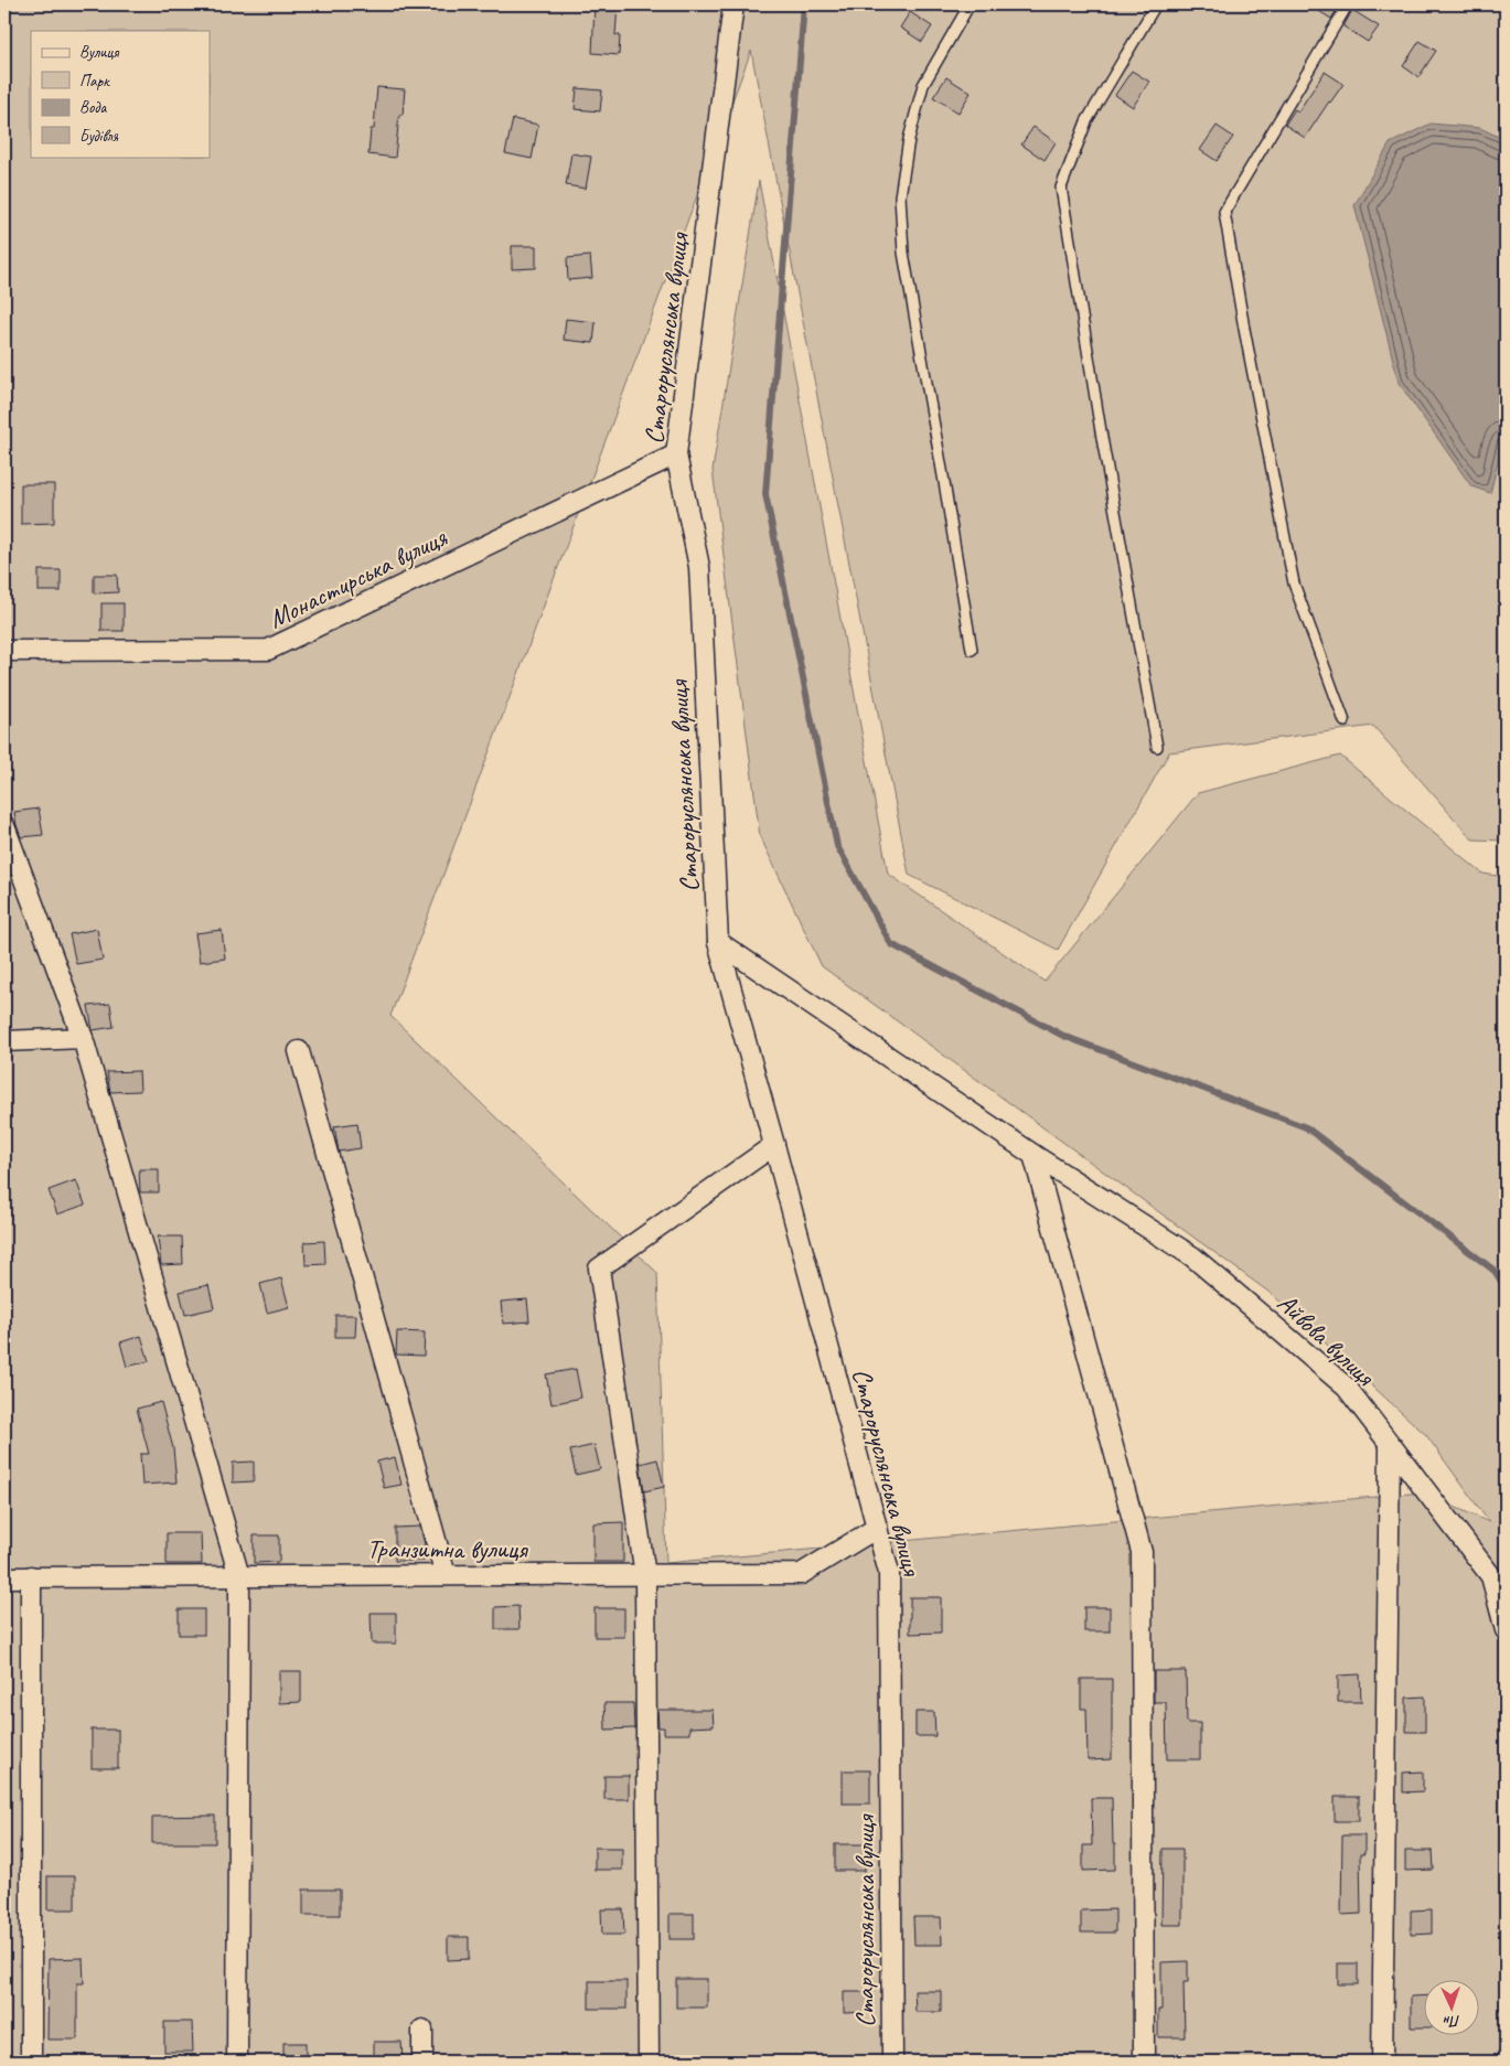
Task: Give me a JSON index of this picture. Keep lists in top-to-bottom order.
{
  "streets": {
    "street": [
      "Староруслянська вулиця",
      "Монастирська вулиця",
      "Айвова вулиця",
      "Транзитна вулиця"
    ]
  },
  "crossings": [
    ["Староруслянська вулиця", "Монастирська вулиця"],
    ["Староруслянська вулиця", "Транзитна вулиця"]
  ],
  "legend": [
    "Вулиця",
    "Парк",
    "Вода",
    "Будівля"
  ],
  "north": "bottom"
}
